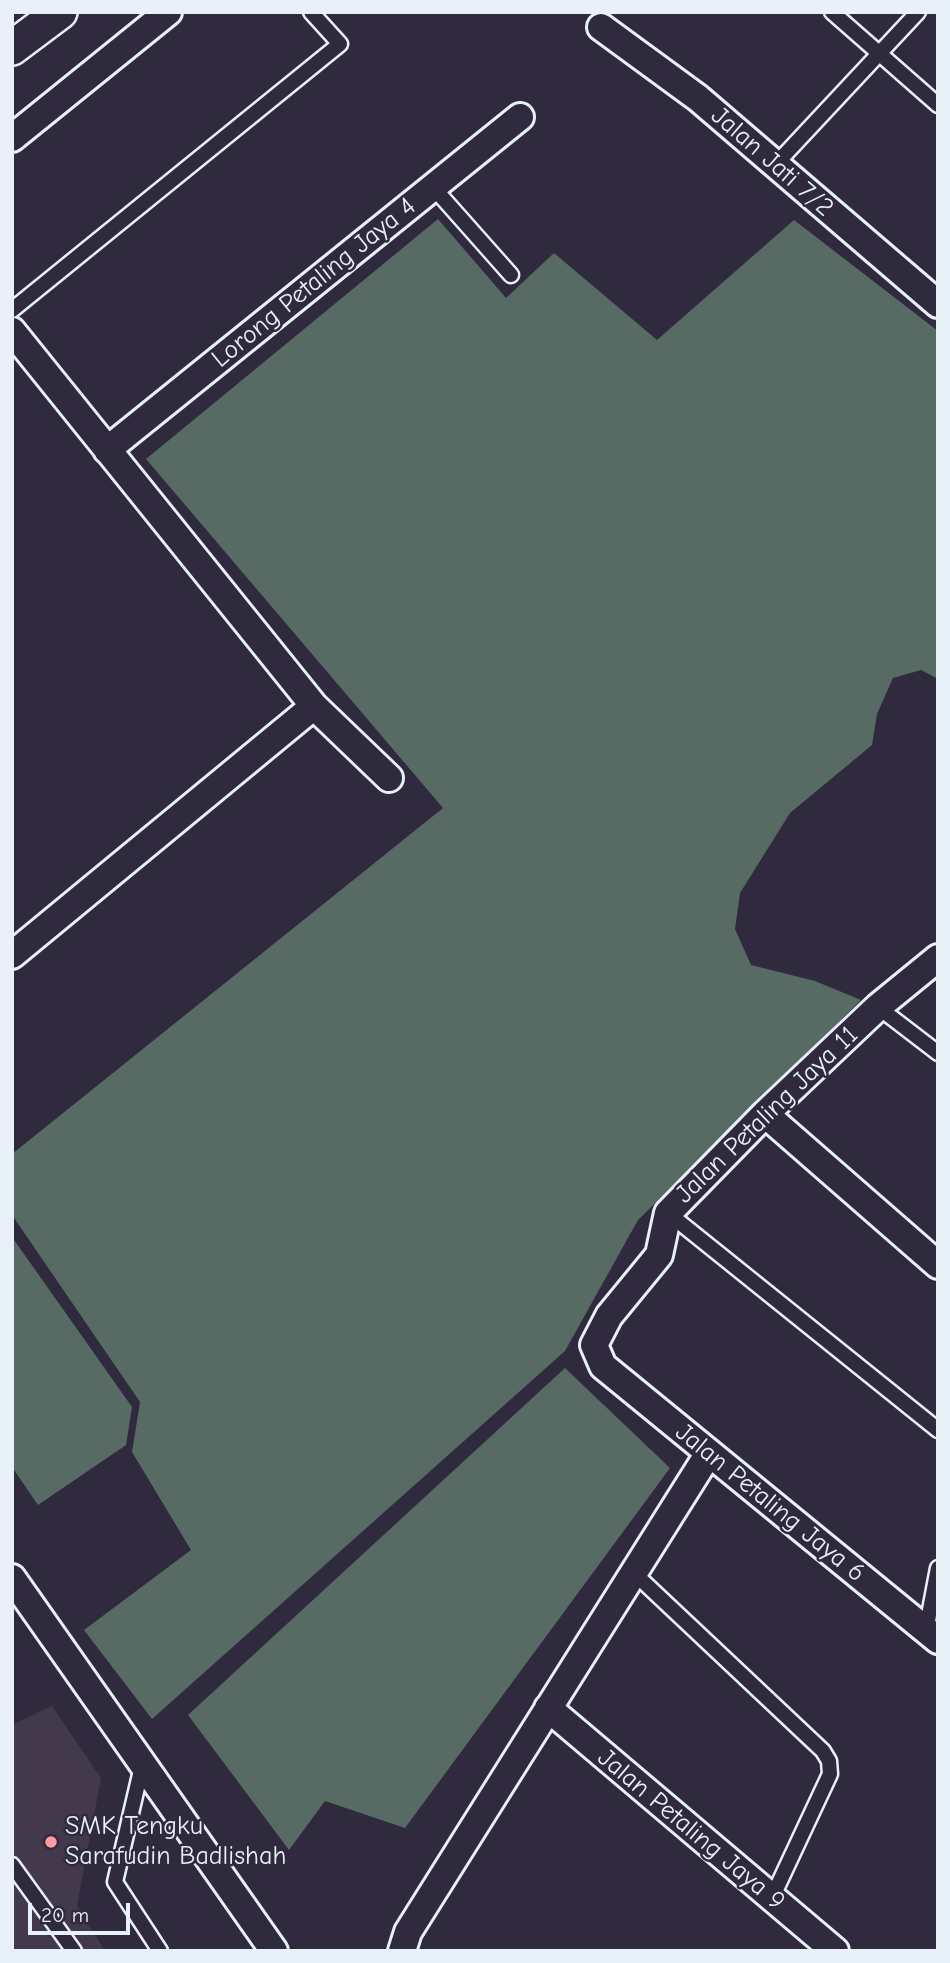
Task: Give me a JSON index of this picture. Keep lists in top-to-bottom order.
{
  "streets": {
    "street": [
      "Jalan Jati 7/2",
      "Lorong Petaling Jaya 4",
      "Jalan Petaling Jaya 11",
      "Jalan Petaling Jaya 6",
      "Jalan Petaling Jaya 9"
    ]
  },
  "crossings": [
    ["Jalan Petaling Jaya 11", "Jalan Petaling Jaya 6"]
  ],
  "places": ["SMK Tengku Sarafudin Badlishah"],
  "scale_bar": "20 m"
}
